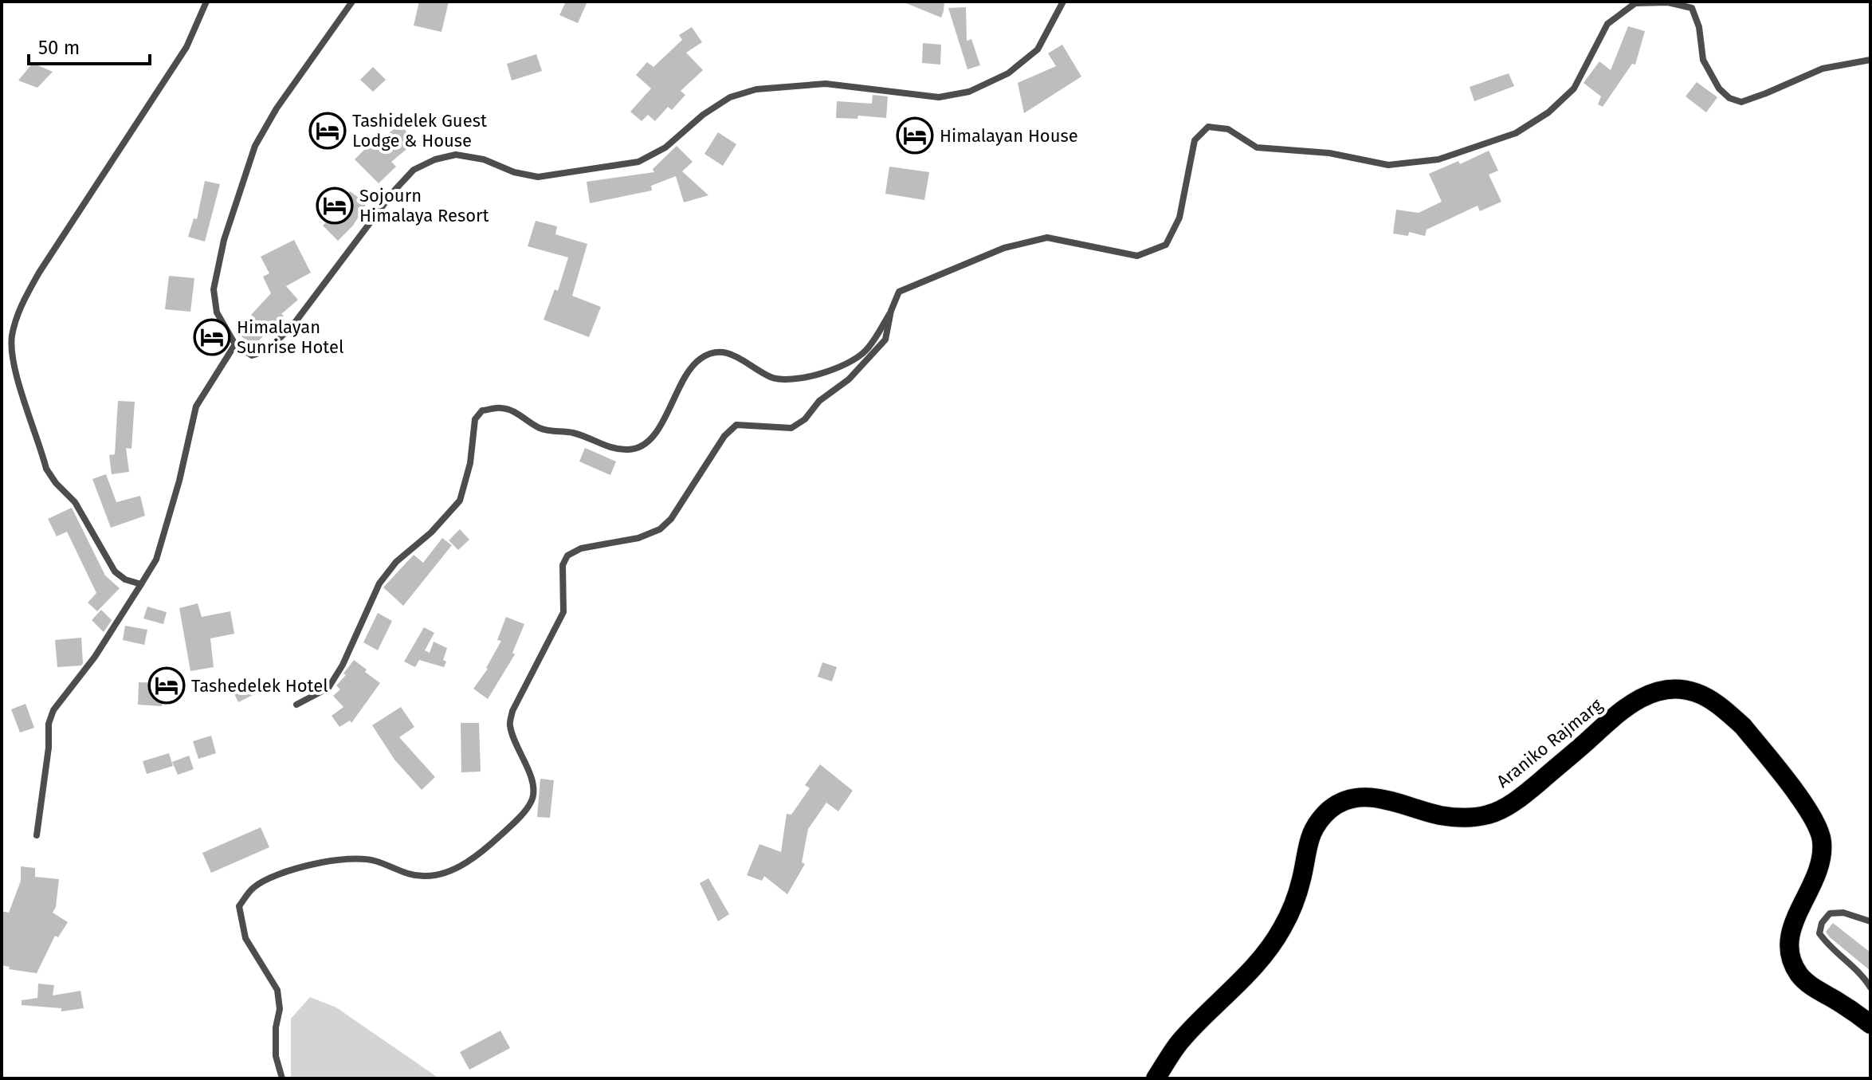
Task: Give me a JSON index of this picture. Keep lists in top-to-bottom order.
{
  "streets": {
    "highway": ["Araniko Rajmarg"]
  },
  "places": {
    "hotel": [
      "Tashidelek Guest Lodge & House",
      "Himalayan House",
      "Sojourn Himalaya Resort",
      "Himalayan Sunrise Hotel",
      "Tashedelek Hotel"
    ]
  },
  "scale_bar": "50 m"
}
